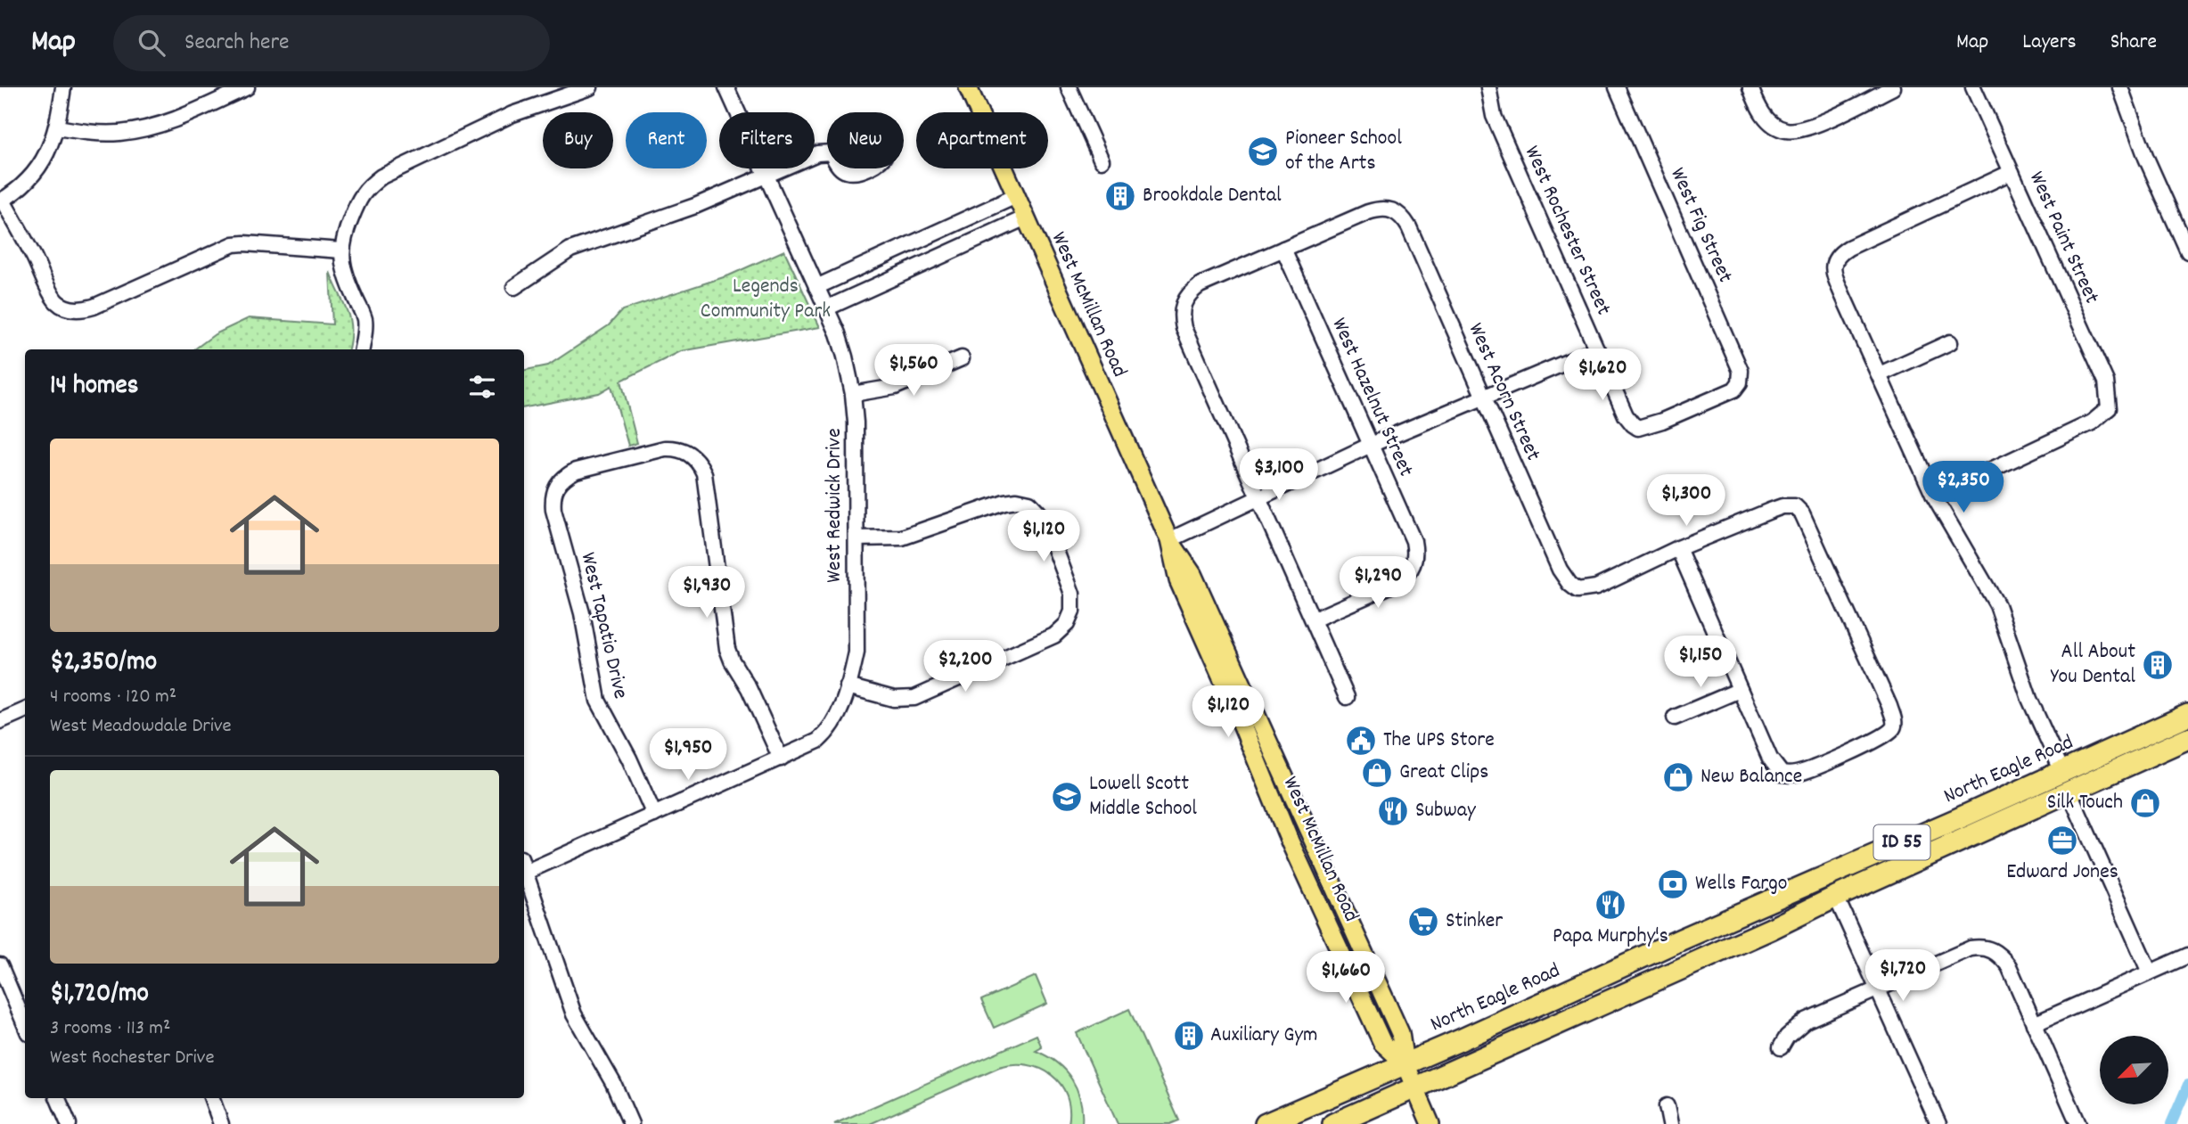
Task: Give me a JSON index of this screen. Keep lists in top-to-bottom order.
{
  "streets": {
    "highway": ["North Eagle Road", "ID 55"],
    "main road": ["West McMillan Road"],
    "street": [
      "West Fig Street",
      "West Rochester Street",
      "West Paint Street",
      "West Acorn Street",
      "West Hazelnut Street",
      "West Redwick Drive",
      "West Tapatio Drive"
    ]
  },
  "crossings": [
    ["West Fig Street", "West Rochester Street"],
    ["West McMillan Road", "North Eagle Road"],
    ["West Acorn Street", "West Hazelnut Street"],
    ["West Redwick Drive", "West Tapatio Drive"]
  ],
  "parks": ["Legends Community Park"],
  "places": {
    "school or university": ["Pioneer School of the Arts", "Lowell Scott Middle School"],
    "building": ["Brookdale Dental", "All About You Dental", "Auxiliary Gym"],
    "public building": ["The UPS Store"],
    "shop": ["Great Clips", "New Balance", "Silk Touch"],
    "restaurant": ["Subway", "Papa Murphy's"],
    "office": ["Edward Jones"],
    "bank": ["Wells Fargo"],
    "supermarket": ["Stinker"]
  },
  "north": "bottom left",
  "page": {
    "header": "Map",
    "search": "Search here",
    "nav": ["Map", "Layers", "Share"],
    "chip": [
      "Buy",
      "Rent",
      "Filters",
      "New",
      "Apartment"
    ],
    "price": [
      "$1,560",
      "$1,620",
      "$3,100",
      "$2,350",
      "$1,300",
      "$1,120",
      "$1,290",
      "$1,930",
      "$1,150",
      "$2,200",
      "$1,120",
      "$1,950",
      "$1,720",
      "$1,660"
    ],
    "heading": "14 homes",
    "list": [
      {
        "name": "$2,350/mo",
        "note": "4 rooms · 120 m² · West Meadowdale Drive"
      },
      {
        "name": "$1,720/mo",
        "note": "3 rooms · 113 m² · West Rochester Drive"
      }
    ]
  }
}
